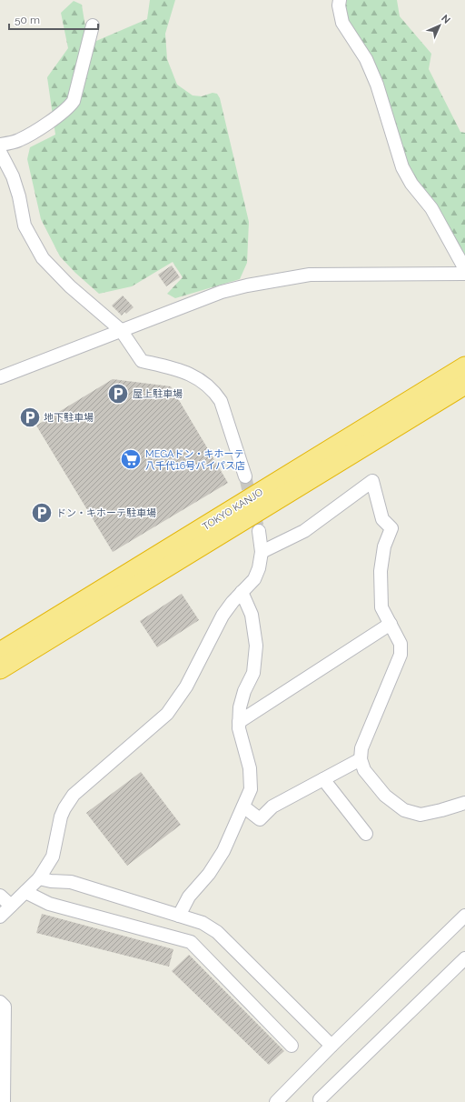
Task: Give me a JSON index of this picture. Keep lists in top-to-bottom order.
{
  "streets": {
    "highway": ["TOKYO KANJO"]
  },
  "places": {
    "parking": ["屋上駐車場", "地下駐車場", "ドン・キホーテ駐車場"],
    "supermarket": ["MEGAドン・キホーテ 八千代16号バイパス店"]
  },
  "scale_bar": "50 m",
  "north": "top right"
}
